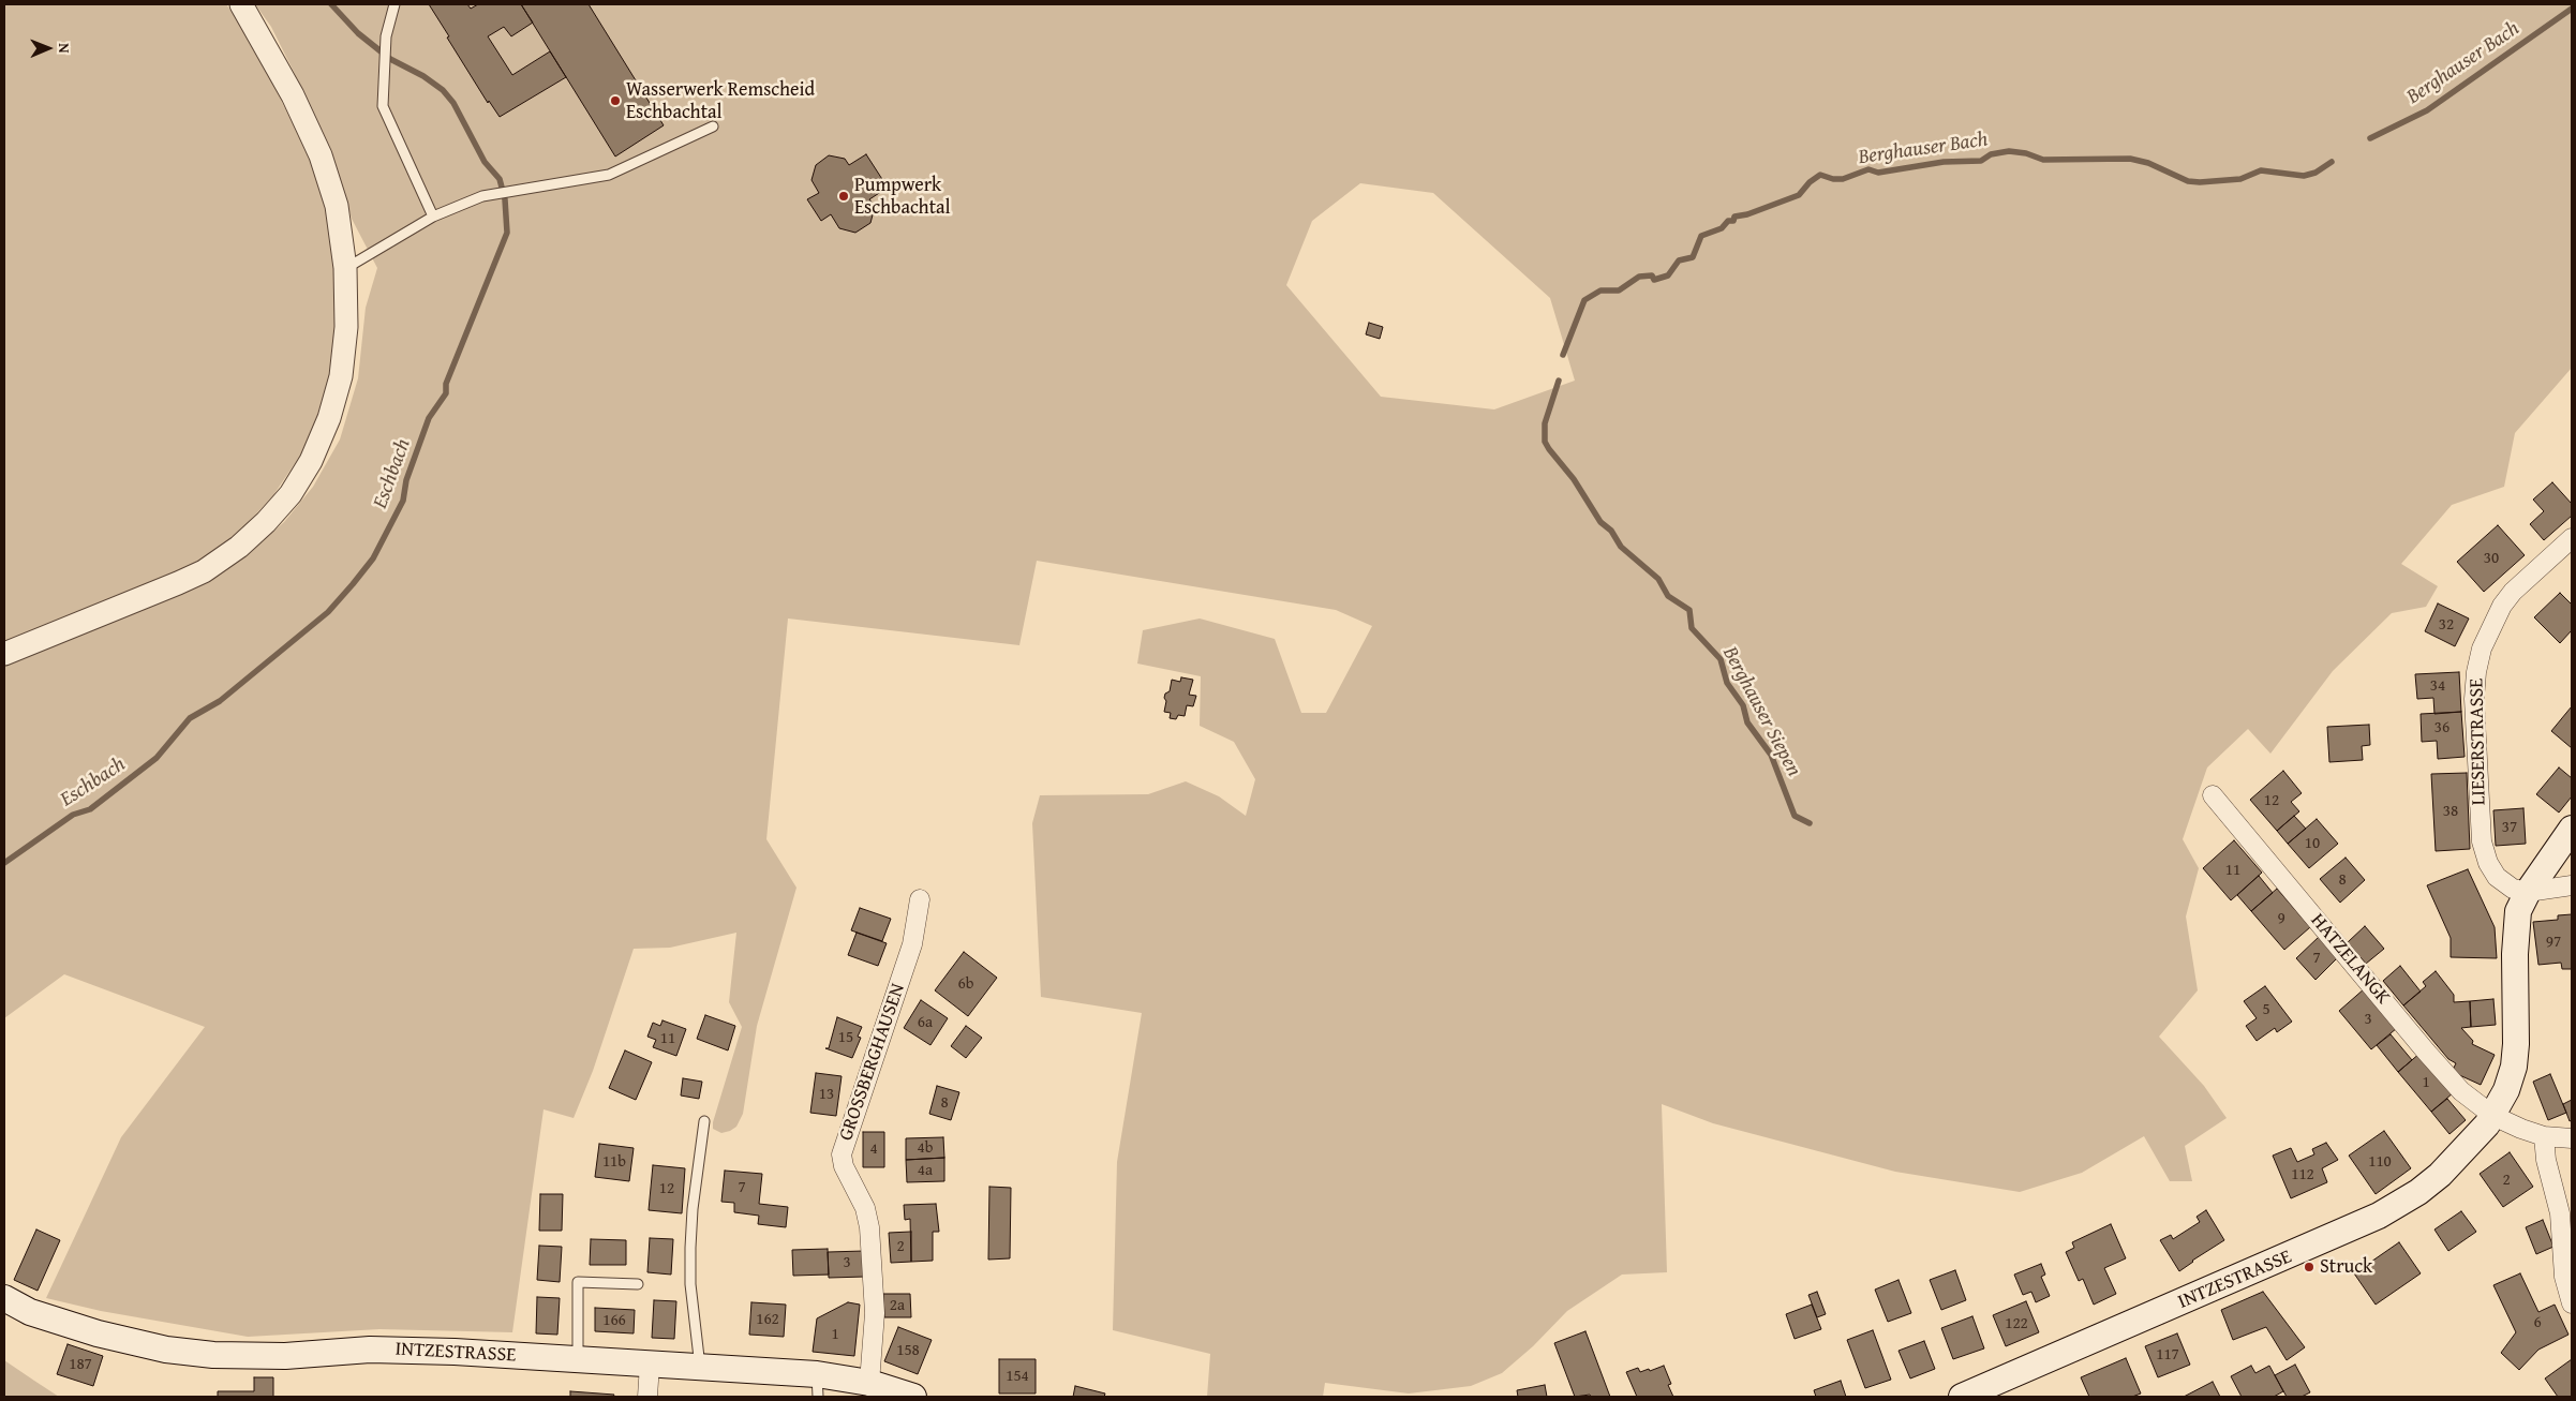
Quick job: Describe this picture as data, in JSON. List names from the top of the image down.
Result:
{
  "streets": {
    "main road": ["INTZESTRASSE"],
    "street": ["LIESERSTRASSE", "HATZELANGK", "GROSSBERGHAUSEN"]
  },
  "crossings": [
    ["LIESERSTRASSE", "INTZESTRASSE"],
    ["HATZELANGK", "INTZESTRASSE"],
    ["GROSSBERGHAUSEN", "INTZESTRASSE"]
  ],
  "water": ["Berghauser Bach", "Eschbach", "Berghauser Siepen"],
  "places": ["Wasserwerk Remscheid Eschbachtal", "Pumpwerk Eschbachtal", "Struck"],
  "house_numbers": [
    "30",
    "32",
    "34",
    "36",
    "12",
    "38",
    "37",
    "10",
    "11",
    "8",
    "9",
    "97",
    "7",
    "6b",
    "5",
    "3",
    "6a",
    "15",
    "11",
    "1",
    "13",
    "8",
    "4b",
    "4",
    "11b",
    "110",
    "4a",
    "112",
    "2",
    "7",
    "12",
    "2",
    "3",
    "2a",
    "162",
    "166",
    "6",
    "122",
    "1",
    "158",
    "117",
    "187",
    "154"
  ],
  "north": "right"
}
